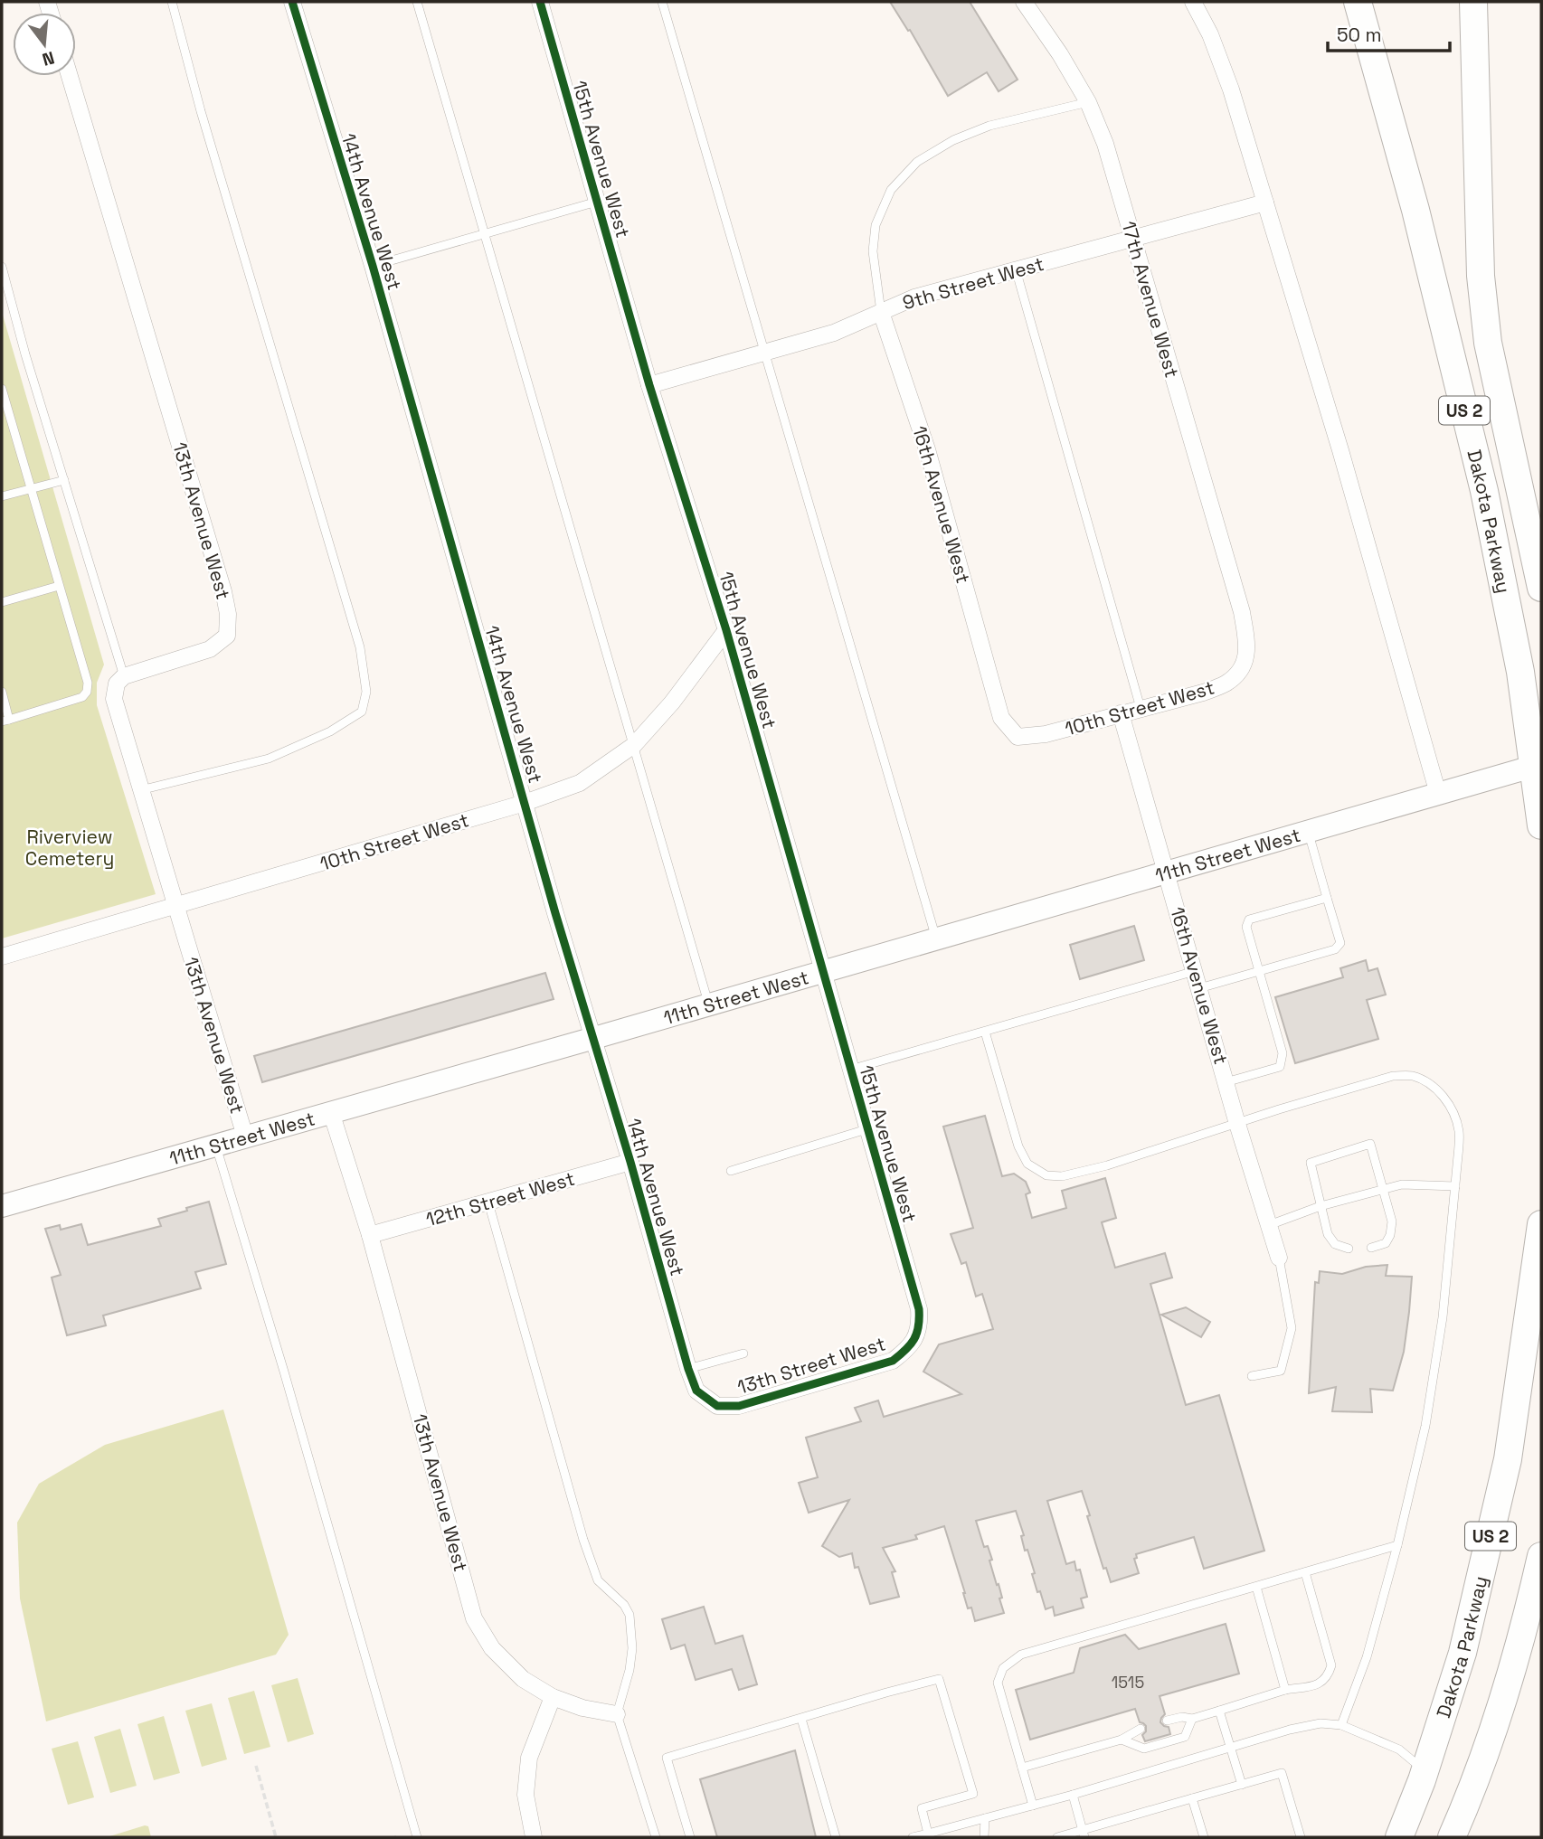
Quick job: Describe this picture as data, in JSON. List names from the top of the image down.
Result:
{
  "streets": {
    "highway": ["US 2", "Dakota Parkway"],
    "main road": ["11th Street West"],
    "street": [
      "15th Avenue West",
      "14th Avenue West",
      "9th Street West",
      "17th Avenue West",
      "16th Avenue West",
      "13th Avenue West",
      "10th Street West",
      "12th Street West",
      "13th Street West"
    ]
  },
  "crossings": [
    ["15th Avenue West", "9th Street West"],
    ["15th Avenue West", "10th Street West"],
    ["15th Avenue West", "11th Street West"],
    ["15th Avenue West", "13th Street West"],
    ["14th Avenue West", "10th Street West"],
    ["14th Avenue West", "11th Street West"],
    ["14th Avenue West", "12th Street West"],
    ["14th Avenue West", "13th Street West"],
    ["9th Street West", "17th Avenue West"],
    ["9th Street West", "16th Avenue West"],
    ["17th Avenue West", "10th Street West"],
    ["16th Avenue West", "10th Street West"],
    ["16th Avenue West", "11th Street West"],
    ["13th Avenue West", "10th Street West"],
    ["13th Avenue West", "11th Street West"],
    ["13th Avenue West", "12th Street West"],
    ["Dakota Parkway", "11th Street West"]
  ],
  "parks": ["Riverview Cemetery"],
  "house_numbers": ["1515"],
  "scale_bar": "50 m",
  "north": "bottom"
}
